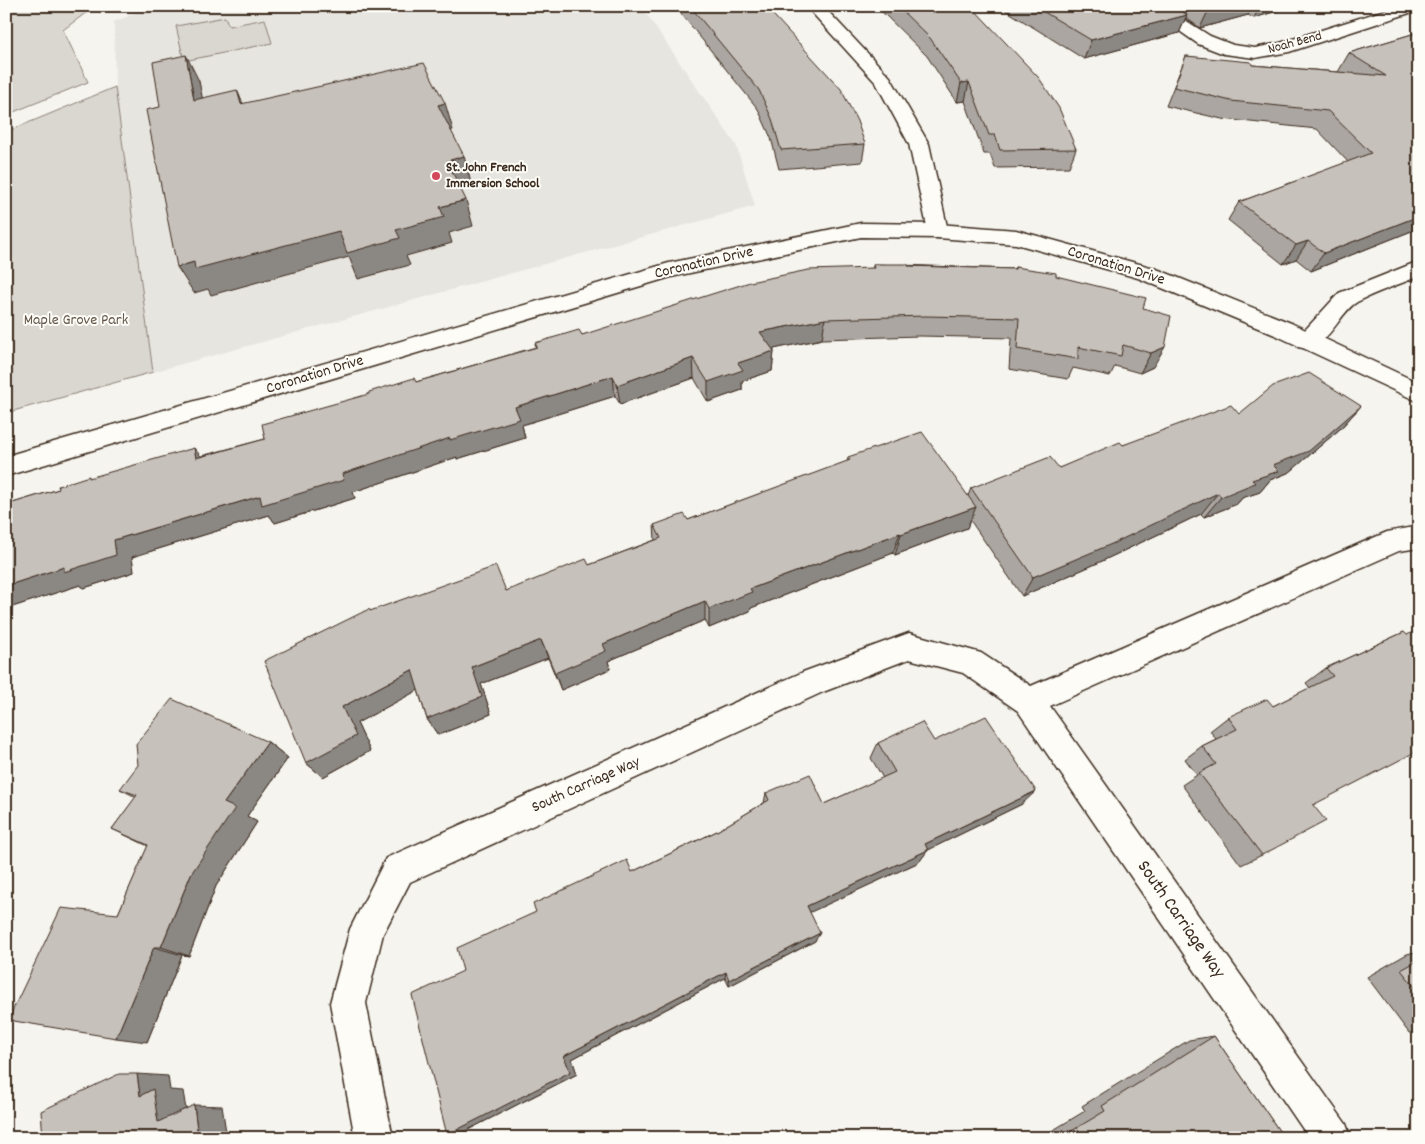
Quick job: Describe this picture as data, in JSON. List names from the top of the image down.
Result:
{
  "streets": {
    "street": ["Noah Bend", "Coronation Drive", "South Carriage Way"]
  },
  "parks": ["Maple Grove Park"],
  "places": ["St. John French Immersion School"]
}
